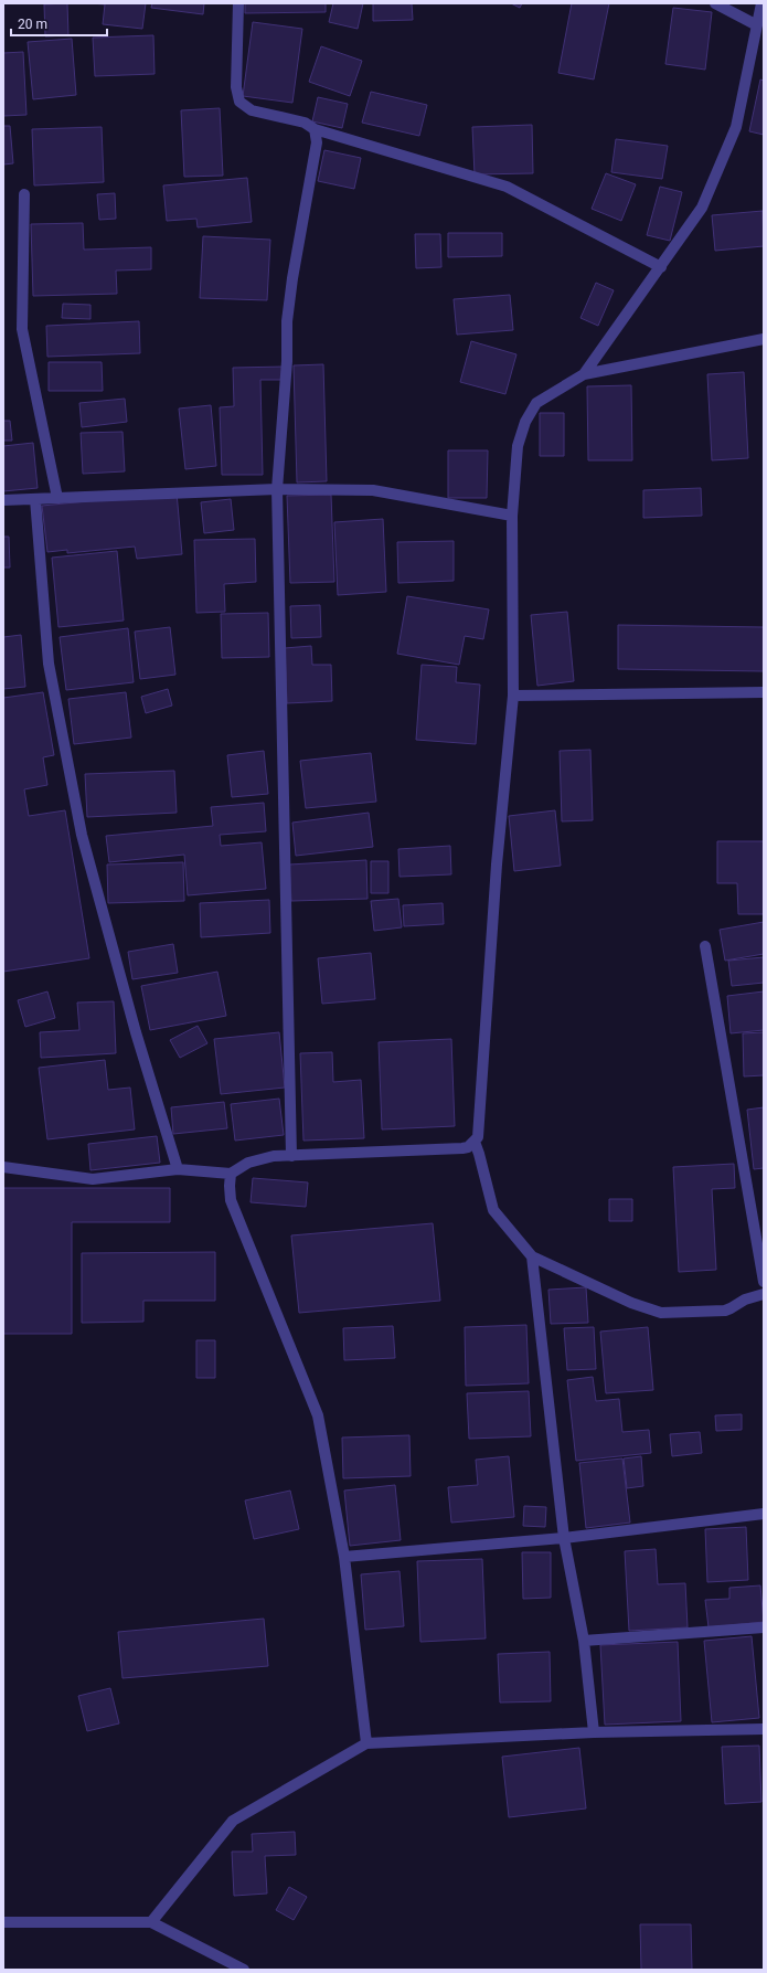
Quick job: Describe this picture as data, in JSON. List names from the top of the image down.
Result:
{
  "scale_bar": "20 m"
}
